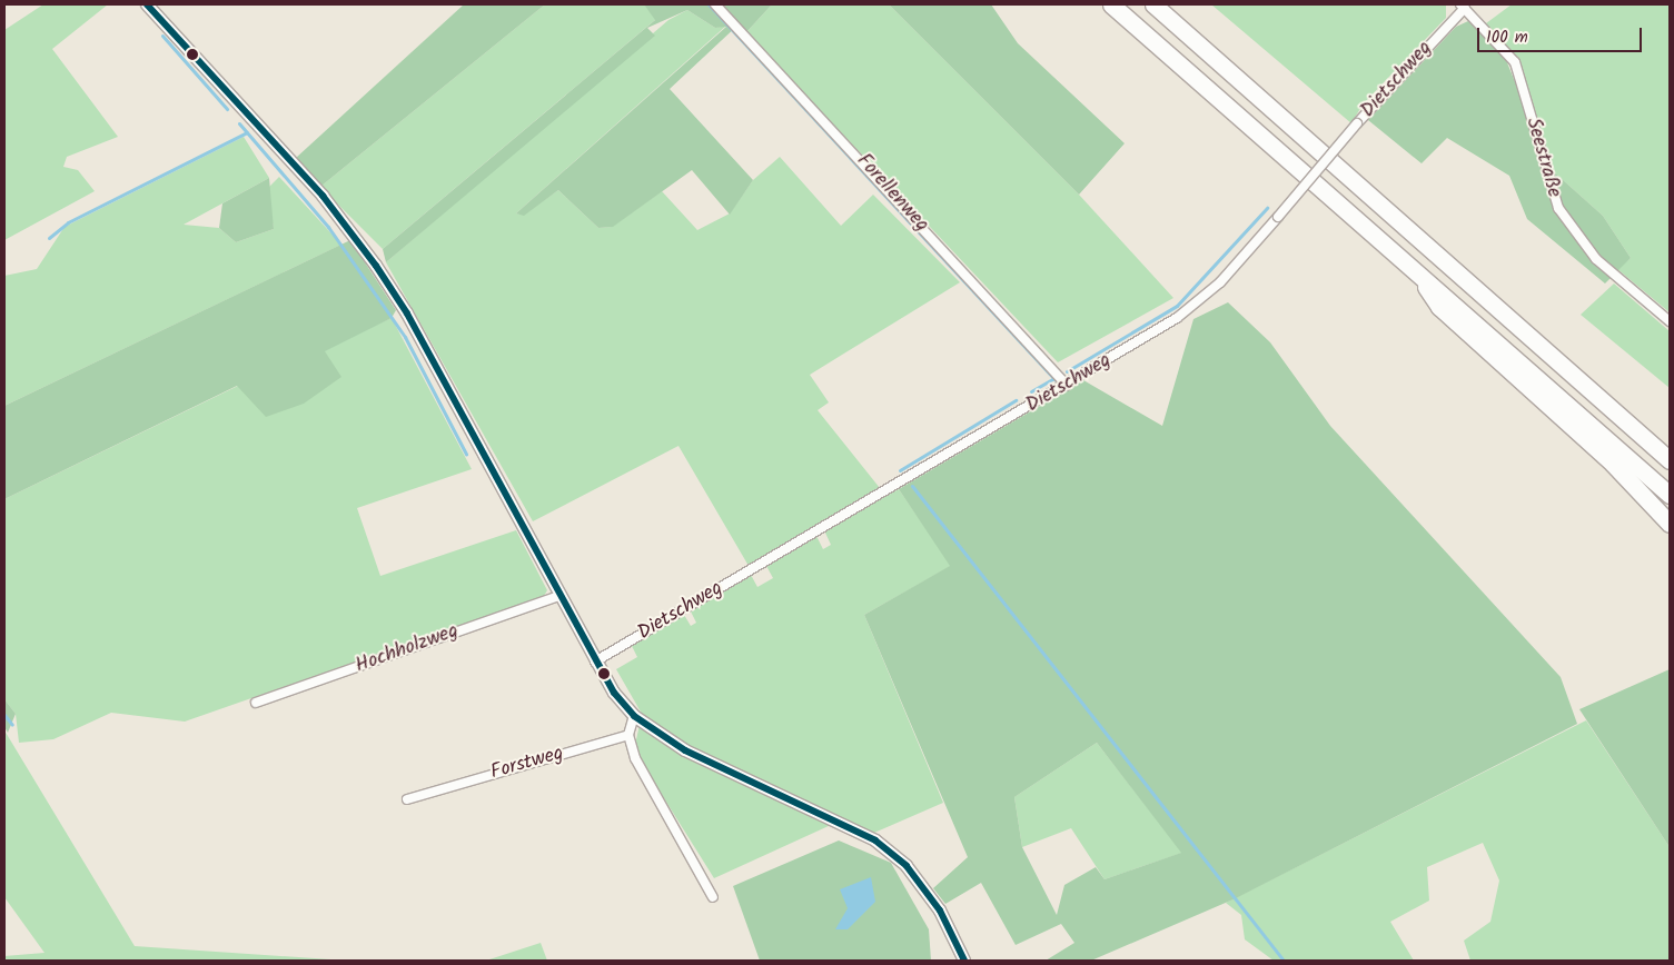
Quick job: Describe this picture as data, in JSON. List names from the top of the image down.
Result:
{
  "streets": {
    "street": [
      "Dietschweg",
      "Seestraße",
      "Forellenweg",
      "Hochholzweg",
      "Forstweg"
    ]
  },
  "crossings": [
    ["Dietschweg", "Seestraße"],
    ["Dietschweg", "Forellenweg"]
  ],
  "scale_bar": "100 m"
}
